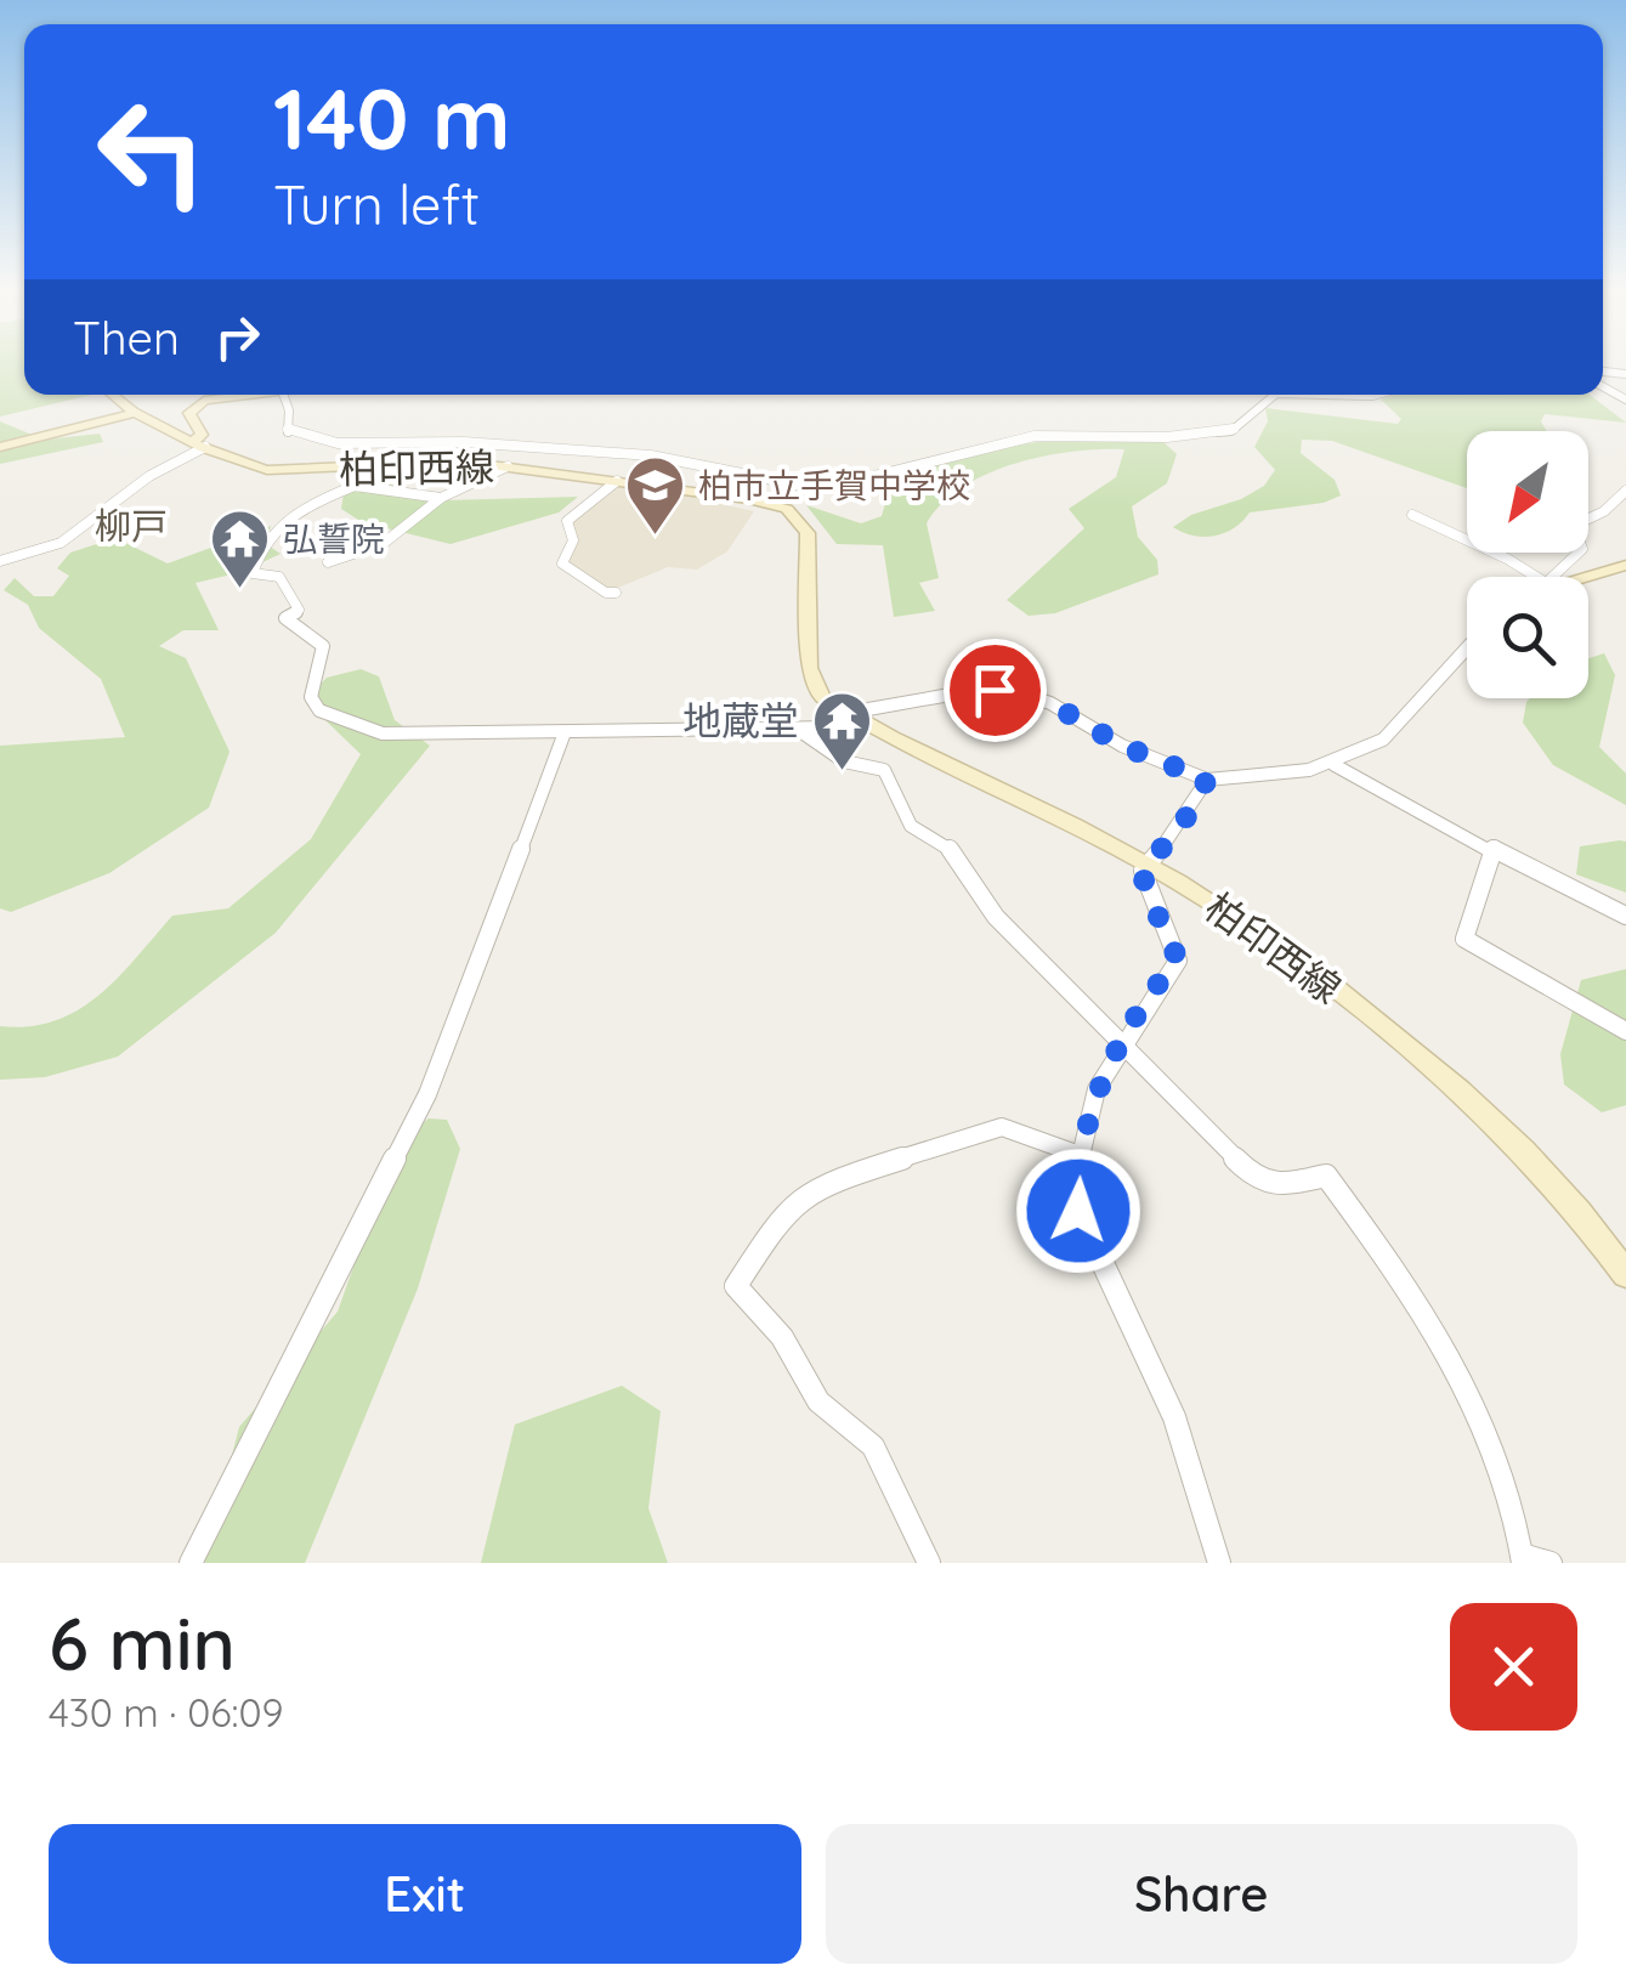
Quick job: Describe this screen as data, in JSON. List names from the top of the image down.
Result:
{
  "streets": {
    "main road": ["柏印西線"]
  },
  "districts": ["柳戸"],
  "places": {
    "school or university": ["柏市立手賀中学校"],
    "temple": ["弘誓院", "地蔵堂"]
  },
  "north": "bottom left",
  "page": {
    "turn": ["140 m", "Turn left"],
    "then": "Then",
    "heading": ["6 min", "430 m · 06:09"],
    "buttons": ["Exit", "Share"]
  }
}
